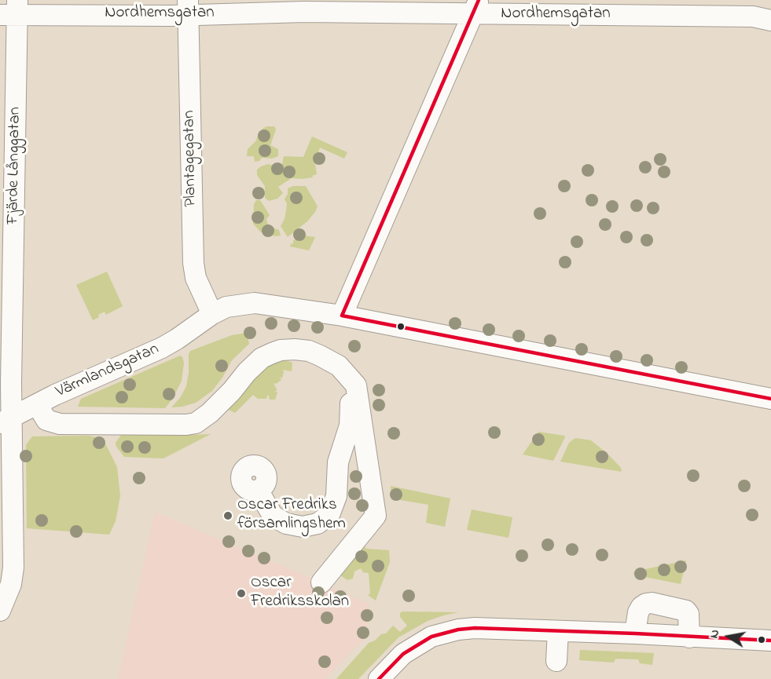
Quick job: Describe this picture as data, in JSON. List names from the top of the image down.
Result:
{
  "streets": {
    "street": [
      "Nordhemsgatan",
      "Plantagegatan",
      "Fjärde Långgatan",
      "Värmlandsgatan"
    ]
  },
  "crossings": [
    ["Nordhemsgatan", "Plantagegatan"],
    ["Nordhemsgatan", "Fjärde Långgatan"],
    ["Plantagegatan", "Värmlandsgatan"],
    ["Fjärde Långgatan", "Värmlandsgatan"]
  ],
  "places": ["Oscar Fredriks församlingshem", "Oscar Fredriksskolan"],
  "north": "left"
}
